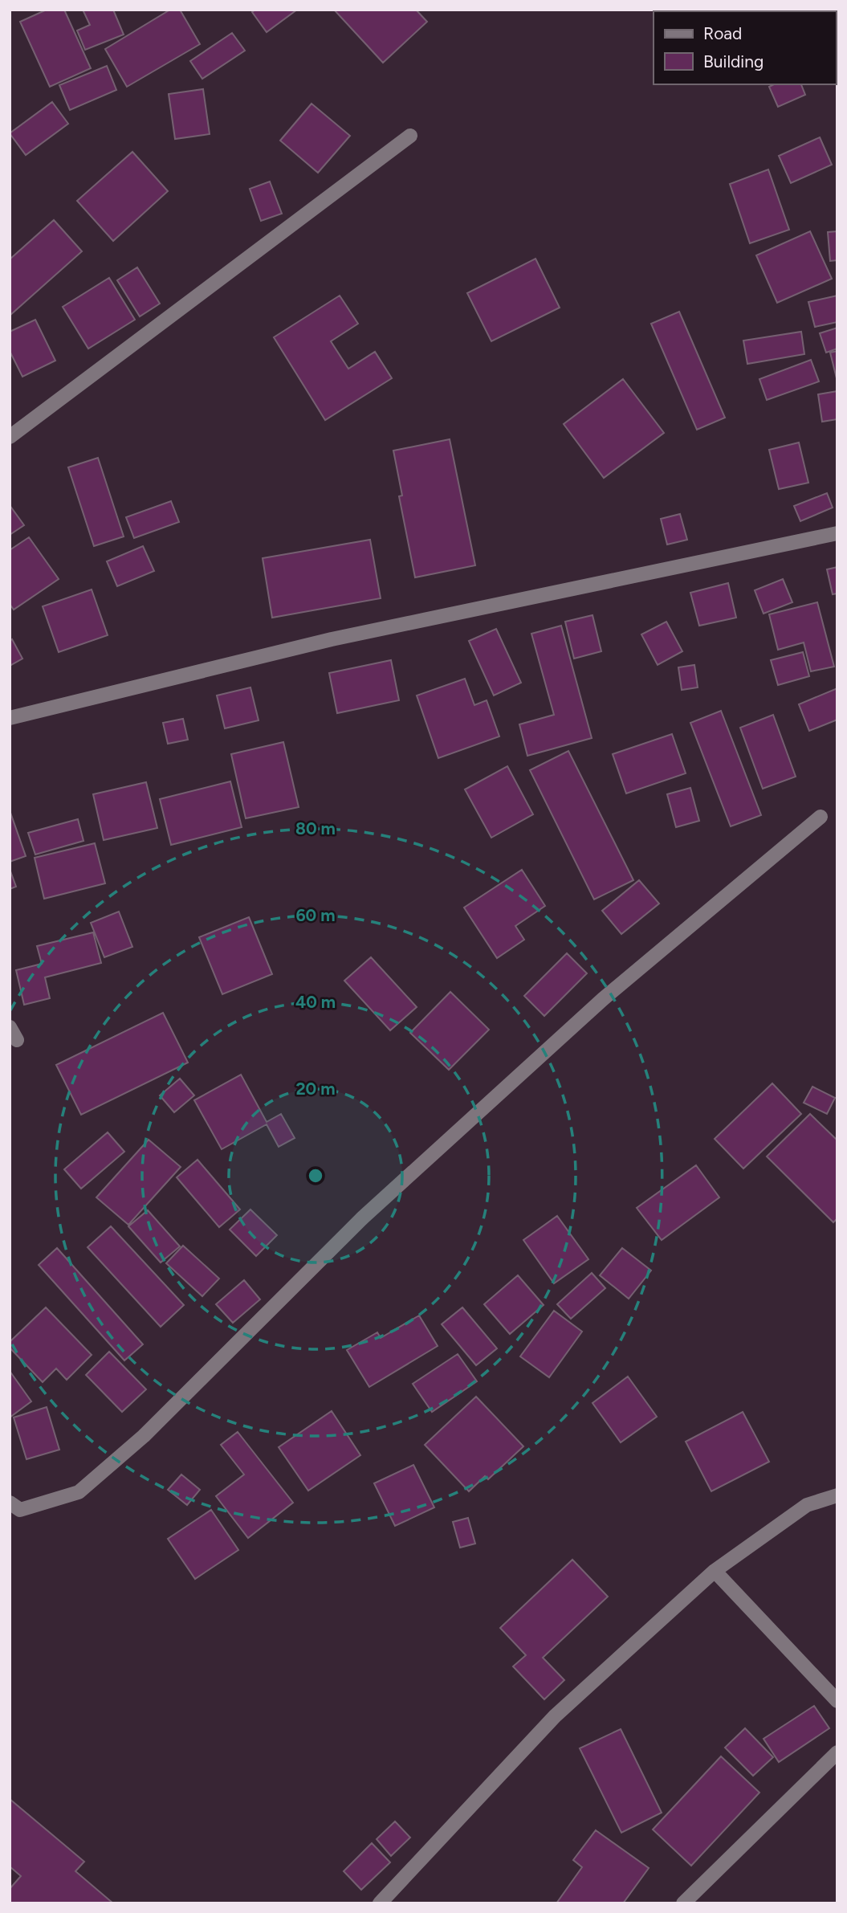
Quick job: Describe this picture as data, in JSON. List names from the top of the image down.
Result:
{
  "legend": ["Road", "Building"],
  "rings": [
    "80 m",
    "60 m",
    "40 m",
    "20 m"
  ]
}
